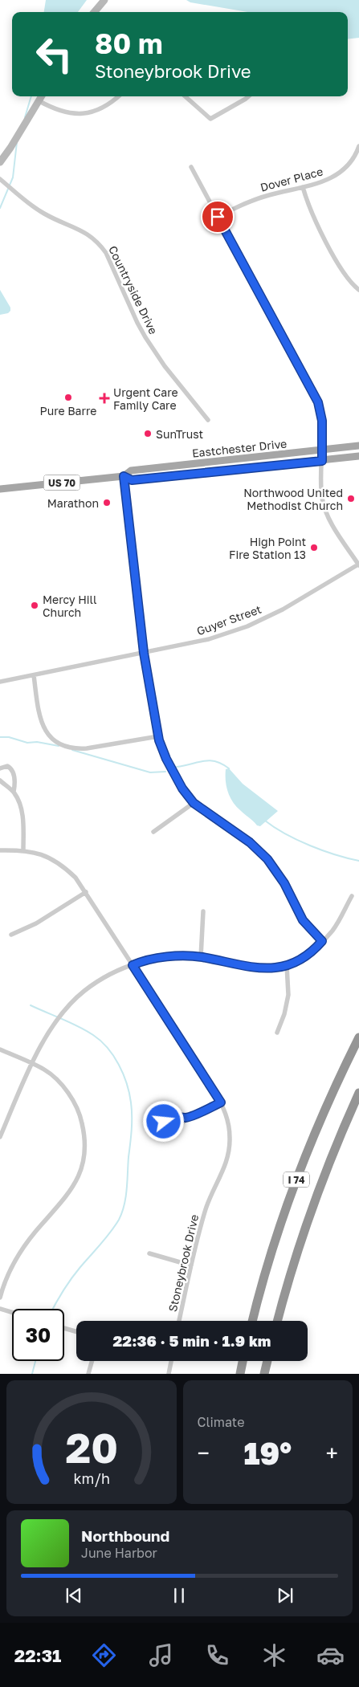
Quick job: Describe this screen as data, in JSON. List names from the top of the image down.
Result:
{
  "streets": {
    "highway": ["I 74"],
    "main road": ["Eastchester Drive", "US 70"],
    "street": [
      "Dover Place",
      "Countryside Drive",
      "Guyer Street",
      "Stoneybrook Drive"
    ]
  },
  "places": {
    "other": [
      "Pure Barre",
      "SunTrust",
      "Northwood United Methodist Church",
      "Marathon",
      "High Point Fire Station 13",
      "Mercy Hill Church"
    ],
    "health": ["Urgent Care Family Care"]
  },
  "page": {
    "turn": ["80 m", "Stoneybrook Drive"],
    "limit": "30",
    "trip": "22:36 · 5 min · 1.9 km",
    "tile": "Climate",
    "heat": ["−", "19°", "+"],
    "song": ["Northbound", "June Harbor"],
    "tabs": "22:31",
    "gauge": ["20", "km/h"]
  }
}
